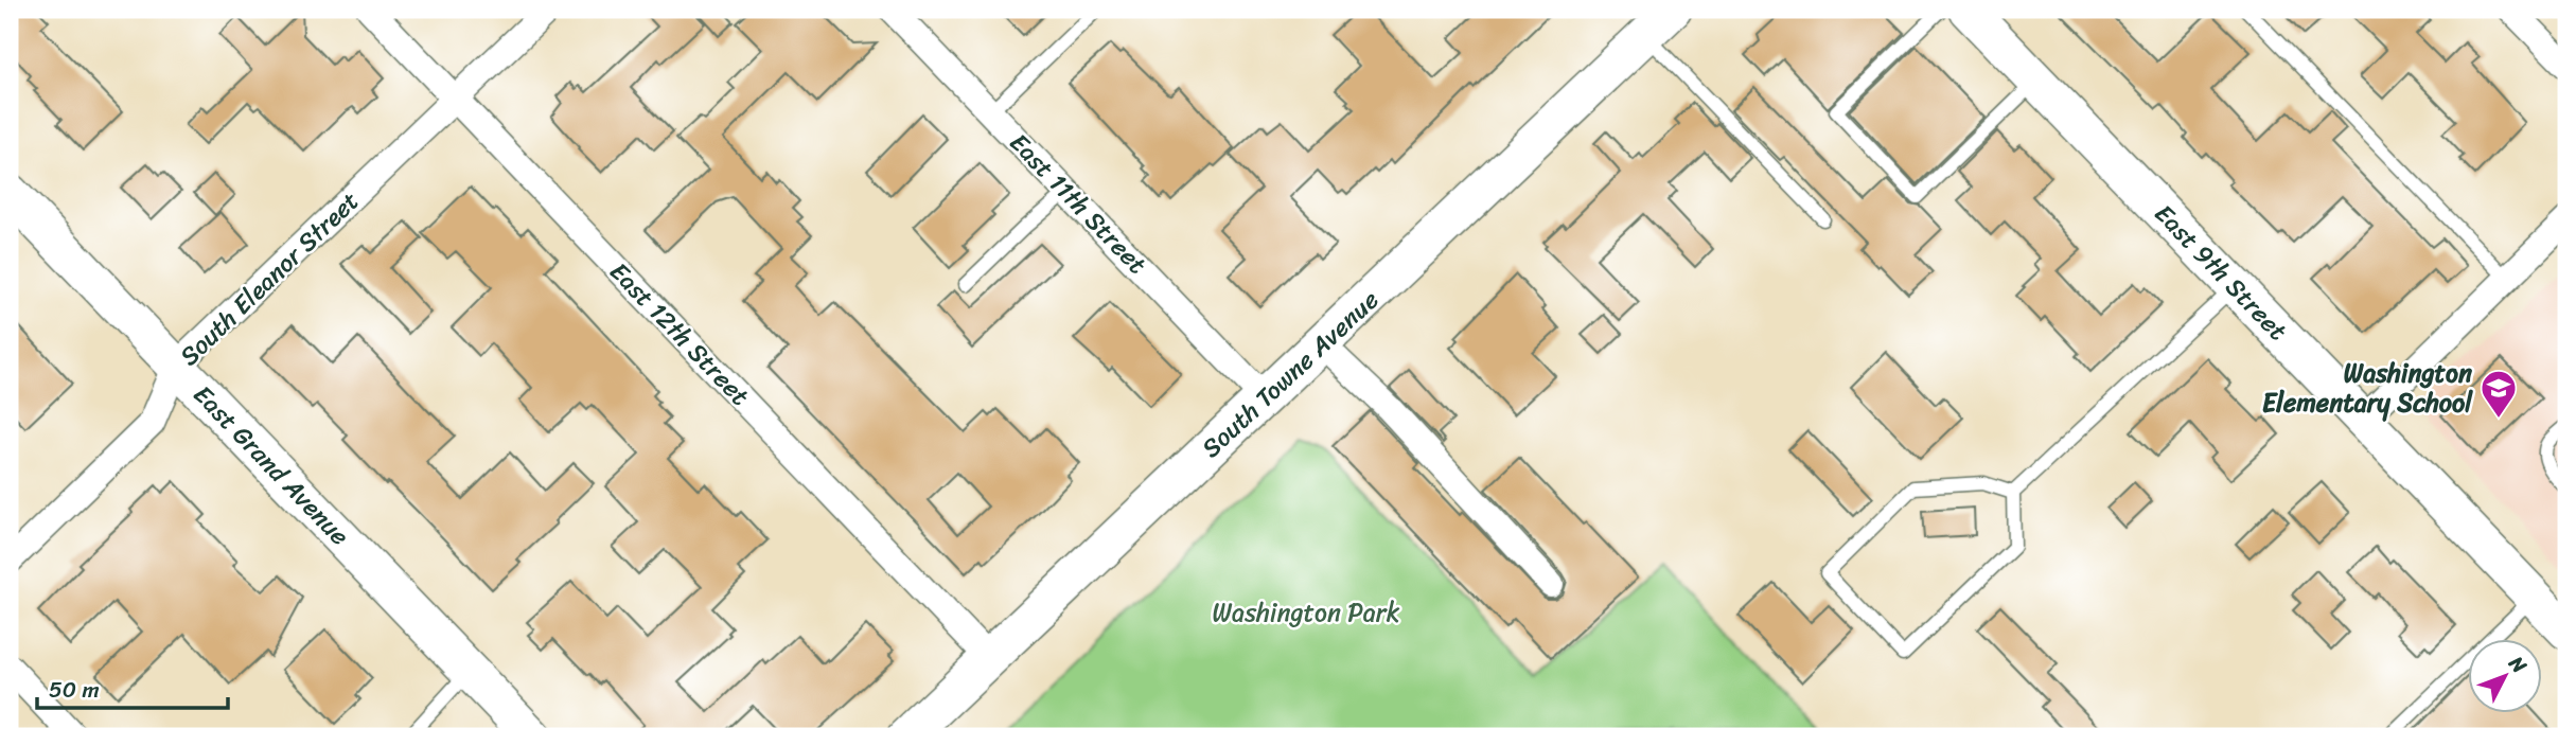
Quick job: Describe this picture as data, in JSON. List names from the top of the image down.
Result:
{
  "streets": {
    "street": [
      "East 11th Street",
      "East 9th Street",
      "South Eleanor Street",
      "East 12th Street",
      "South Towne Avenue",
      "East Grand Avenue"
    ]
  },
  "crossings": [
    ["East 11th Street", "South Towne Avenue"],
    ["South Eleanor Street", "East 12th Street"],
    ["South Eleanor Street", "East Grand Avenue"],
    ["East 12th Street", "South Towne Avenue"]
  ],
  "parks": ["Washington Park"],
  "places": {
    "school or university": ["Washington Elementary School"]
  },
  "scale_bar": "50 m",
  "north": "top right"
}
